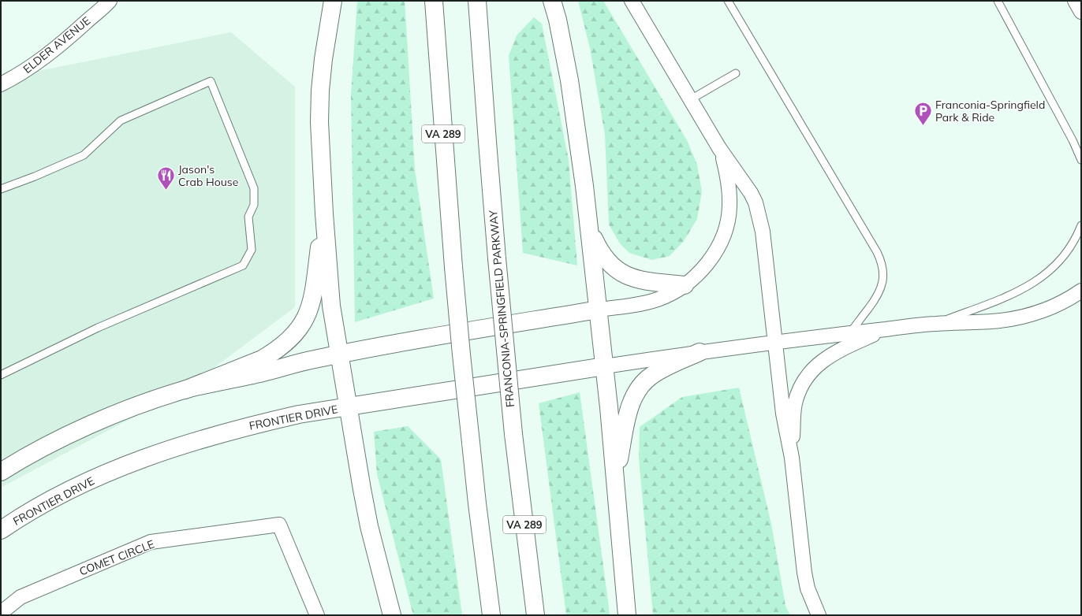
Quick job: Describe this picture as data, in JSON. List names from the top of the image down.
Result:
{
  "streets": {
    "main road": ["VA 289", "FRANCONIA-SPRINGFIELD PARKWAY", "FRONTIER DRIVE"],
    "street": ["ELDER AVENUE", "COMET CIRCLE"]
  },
  "places": {
    "parking": ["Franconia-Springfield Park & Ride"],
    "restaurant": ["Jason's Crab House"]
  }
}
